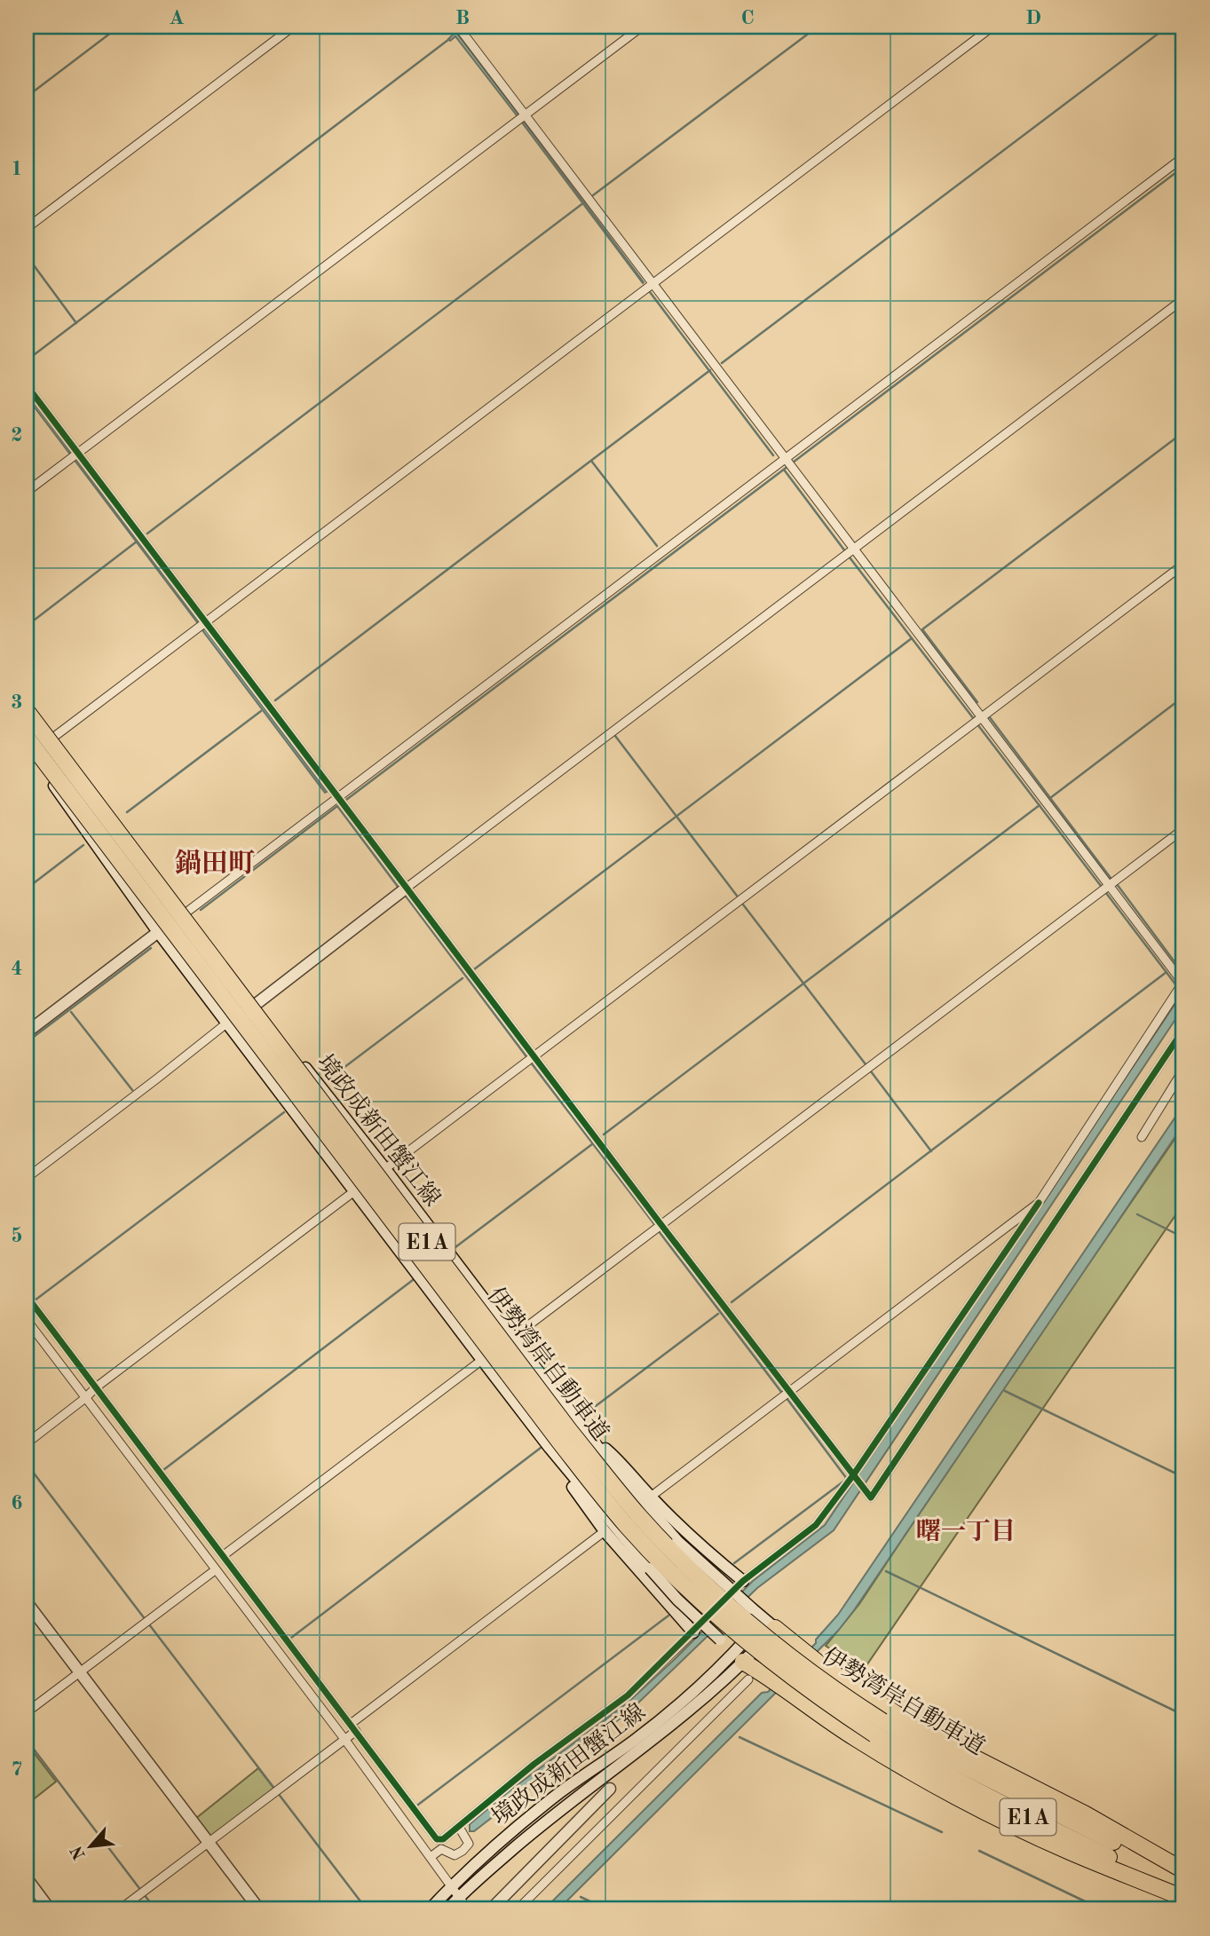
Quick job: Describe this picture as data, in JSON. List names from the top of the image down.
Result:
{
  "streets": {
    "highway": ["E1A", "伊勢湾岸自動車道"],
    "main road": ["境政成新田蟹江線"]
  },
  "districts": ["鍋田町", "曙一丁目"],
  "north": "bottom left",
  "grid": {
    "columns": [
      "A",
      "B",
      "C",
      "D"
    ],
    "rows": [
      "1",
      "2",
      "3",
      "4",
      "5",
      "6",
      "7"
    ]
  }
}
